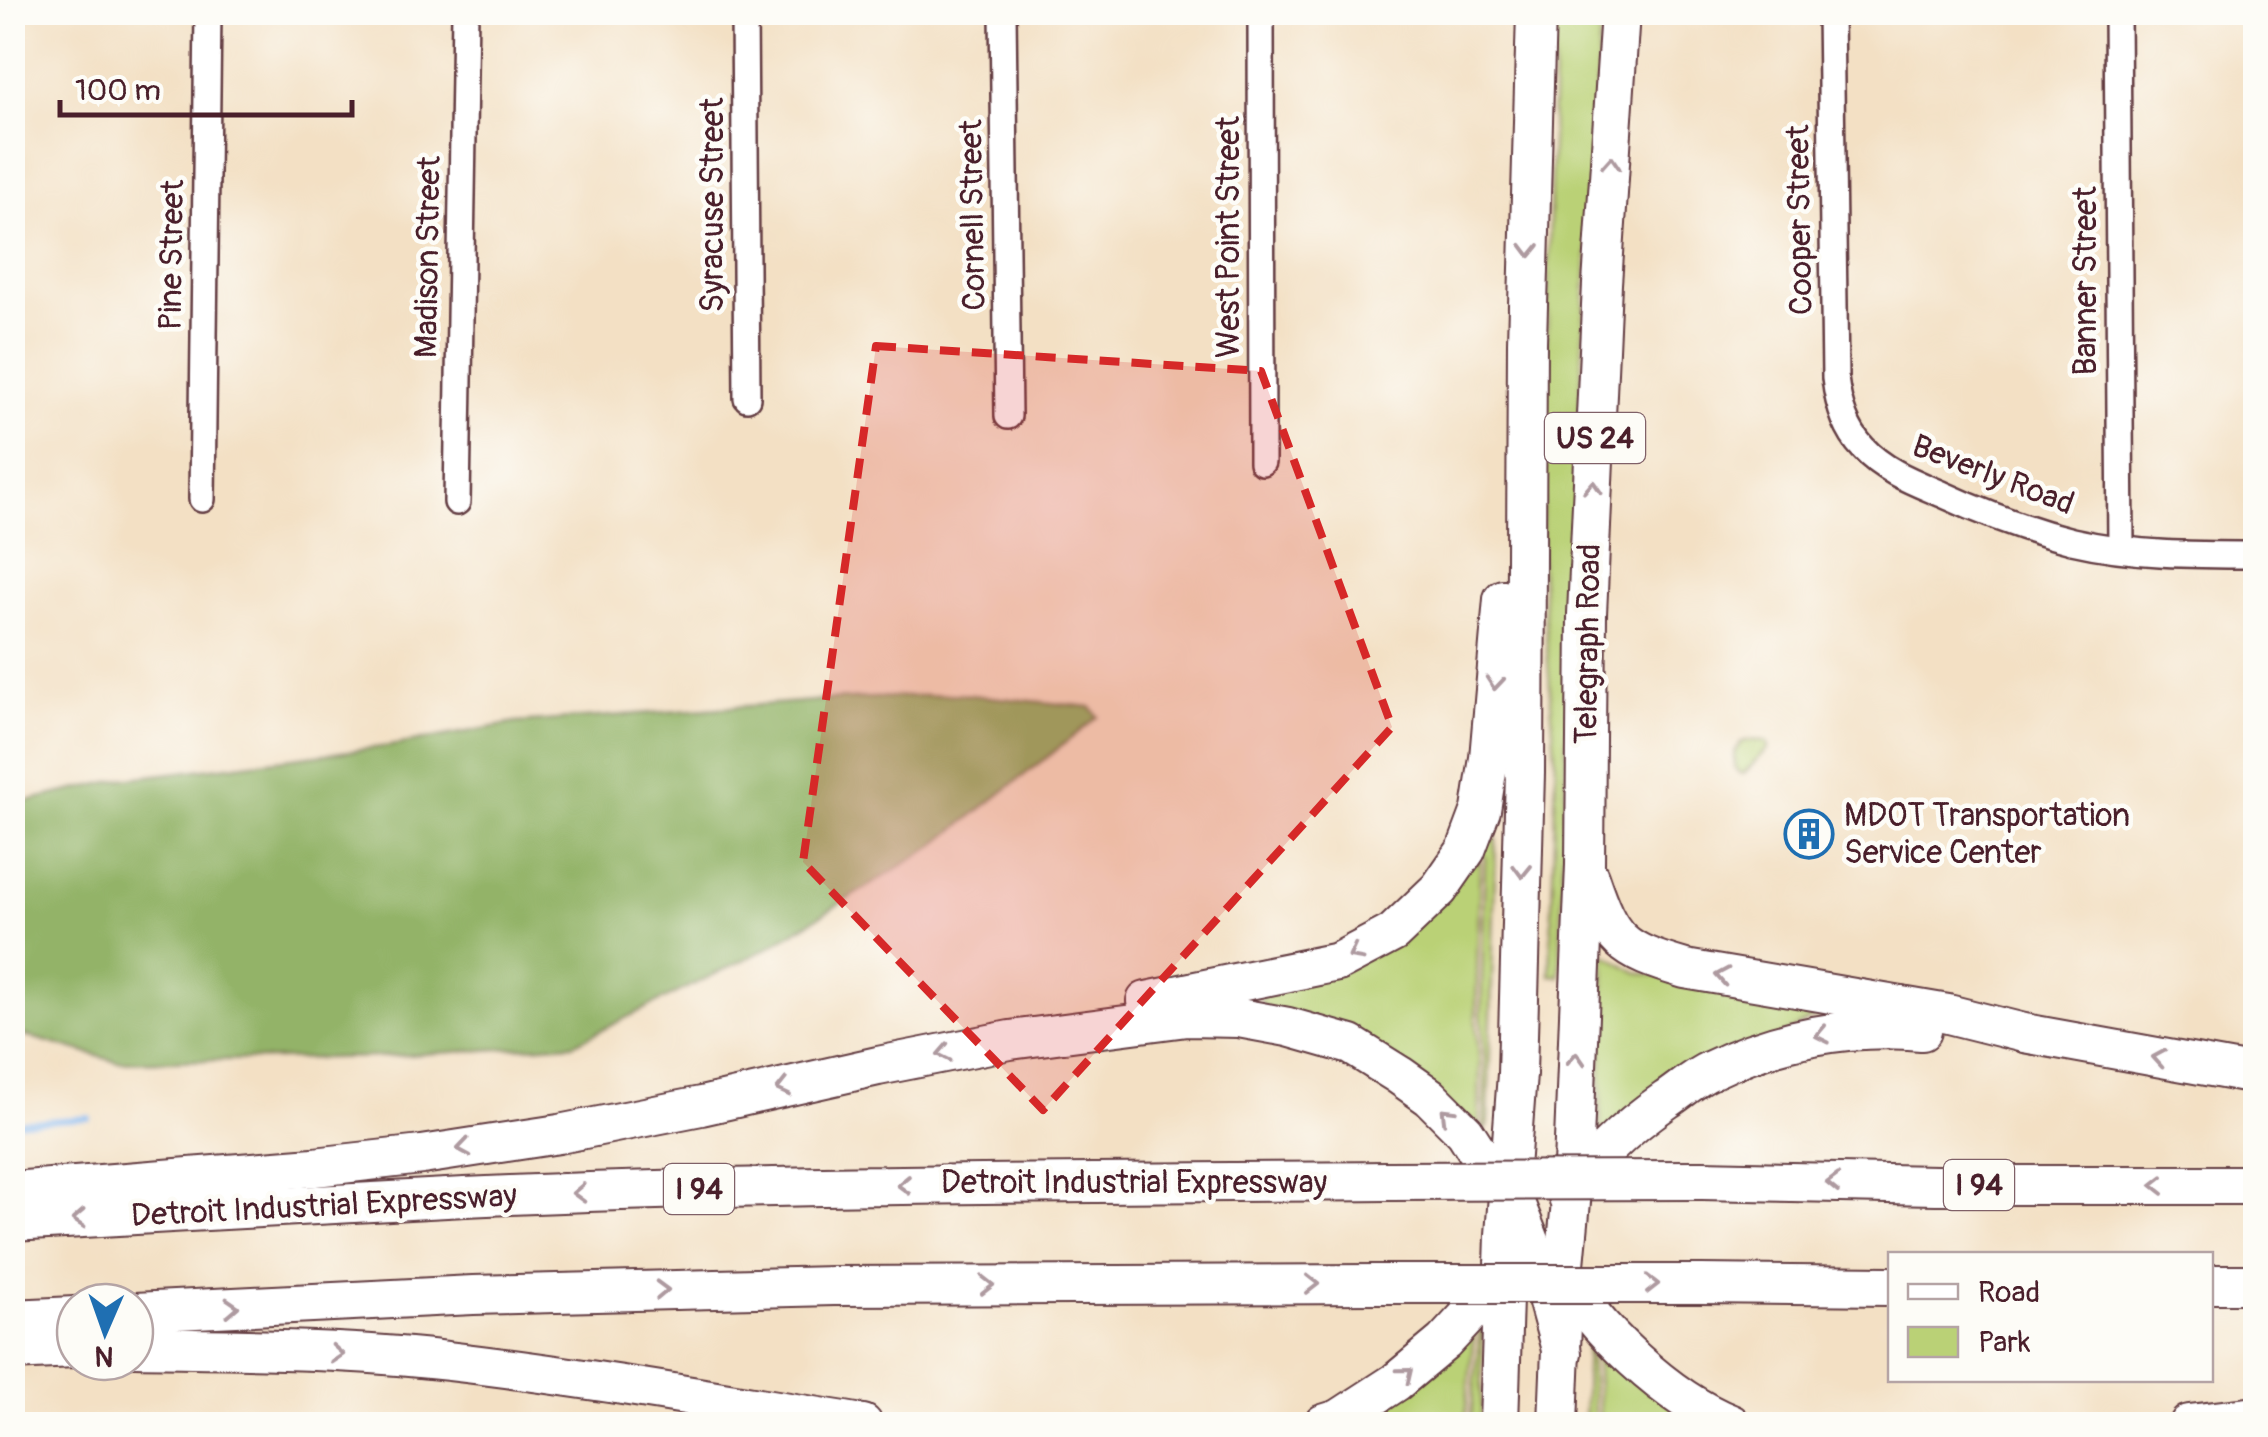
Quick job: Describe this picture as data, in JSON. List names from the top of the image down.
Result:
{
  "streets": {
    "highway": [
      "US 24",
      "Telegraph Road",
      "Detroit Industrial Expressway",
      "I 94"
    ],
    "street": [
      "Syracuse Street",
      "Cornell Street",
      "Cooper Street",
      "West Point Street",
      "Pine Street",
      "Madison Street",
      "Banner Street",
      "Beverly Road"
    ]
  },
  "crossings": [
    ["Cooper Street", "Beverly Road"],
    ["Banner Street", "Beverly Road"],
    ["US 24", "Telegraph Road"]
  ],
  "places": {
    "building": ["MDOT Transportation Service Center"]
  },
  "legend": ["Road", "Park"],
  "scale_bar": "100 m",
  "north": "bottom"
}
